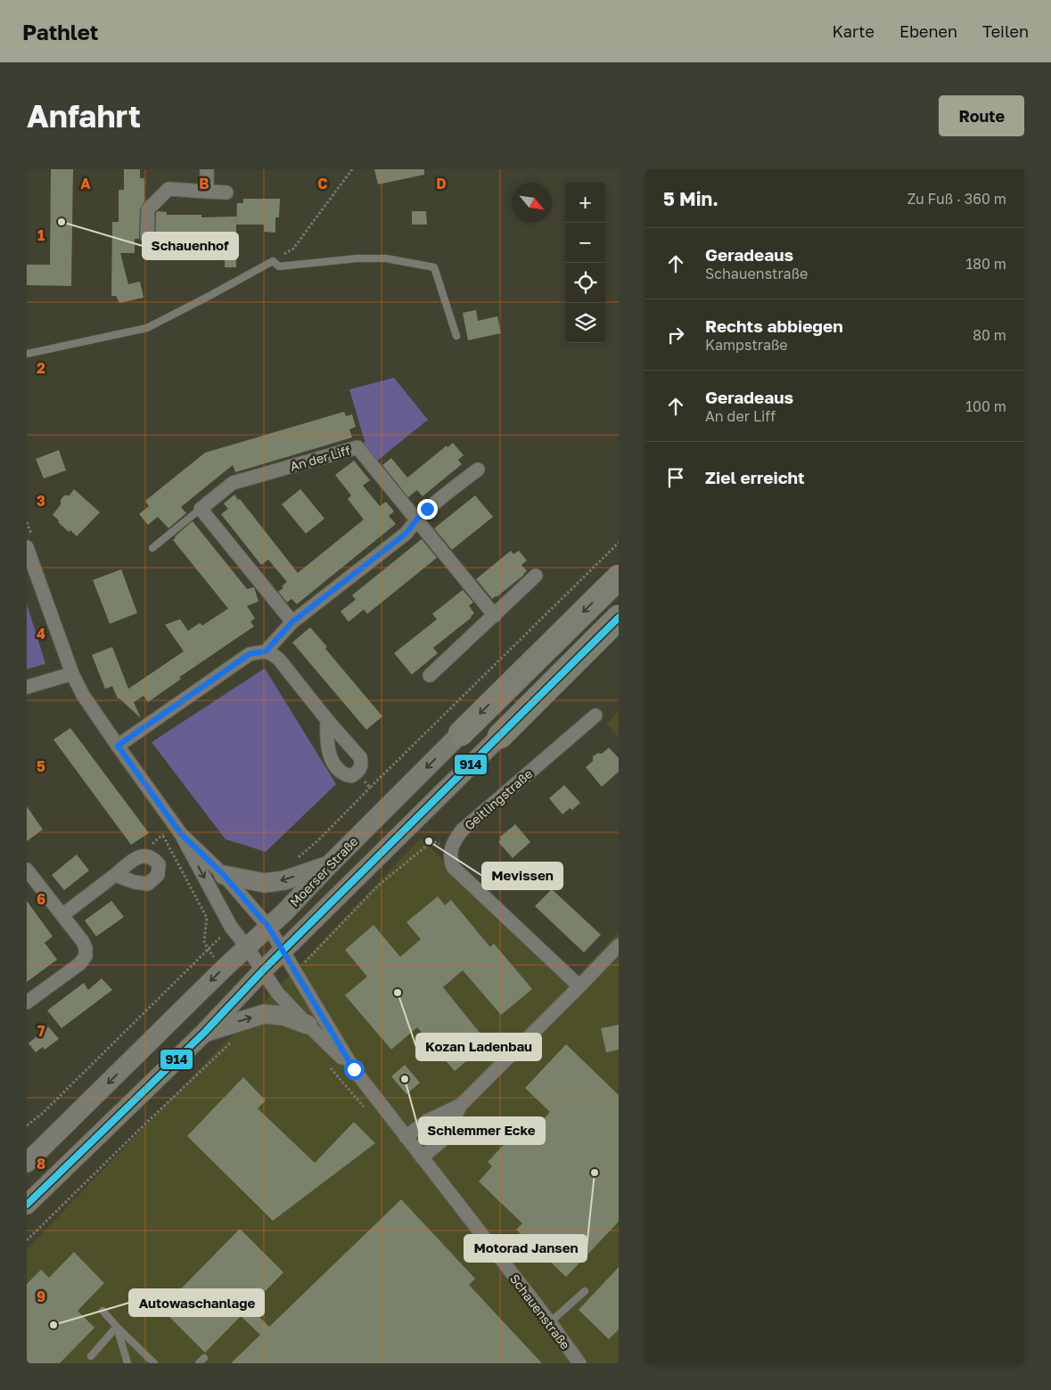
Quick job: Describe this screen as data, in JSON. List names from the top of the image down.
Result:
{
  "streets": {
    "highway": ["Moerser Straße"],
    "street": ["An der Liff", "Geitlingstraße", "Schauenstraße"]
  },
  "crossings": [
    ["Moerser Straße", "Schauenstraße"]
  ],
  "one_way": ["Moerser Straße"],
  "places": [
    "Schauenhof",
    "Mevissen",
    "Kozan Ladenbau",
    "Schlemmer Ecke",
    "Motorad Jansen",
    "Autowaschanlage"
  ],
  "lines": ["transit line 914"],
  "north": "bottom right",
  "page": {
    "header": "Pathlet",
    "nav": ["Karte", "Ebenen", "Teilen"],
    "buttons": "Route",
    "title": "Anfahrt",
    "heading": ["5 Min.", "Zu Fuß · 360 m"],
    "map_buttons": ["+", "−"],
    "list": [
      ["Geradeaus", "Schauenstraße", "180 m"],
      ["Rechts abbiegen", "Kampstraße", "80 m"],
      ["Geradeaus", "An der Liff", "100 m"],
      "Ziel erreicht"
    ]
  },
  "grid": {
    "columns": [
      "A",
      "B",
      "C",
      "D"
    ],
    "rows": [
      "1",
      "2",
      "3",
      "4",
      "5",
      "6",
      "7",
      "8",
      "9"
    ]
  }
}
